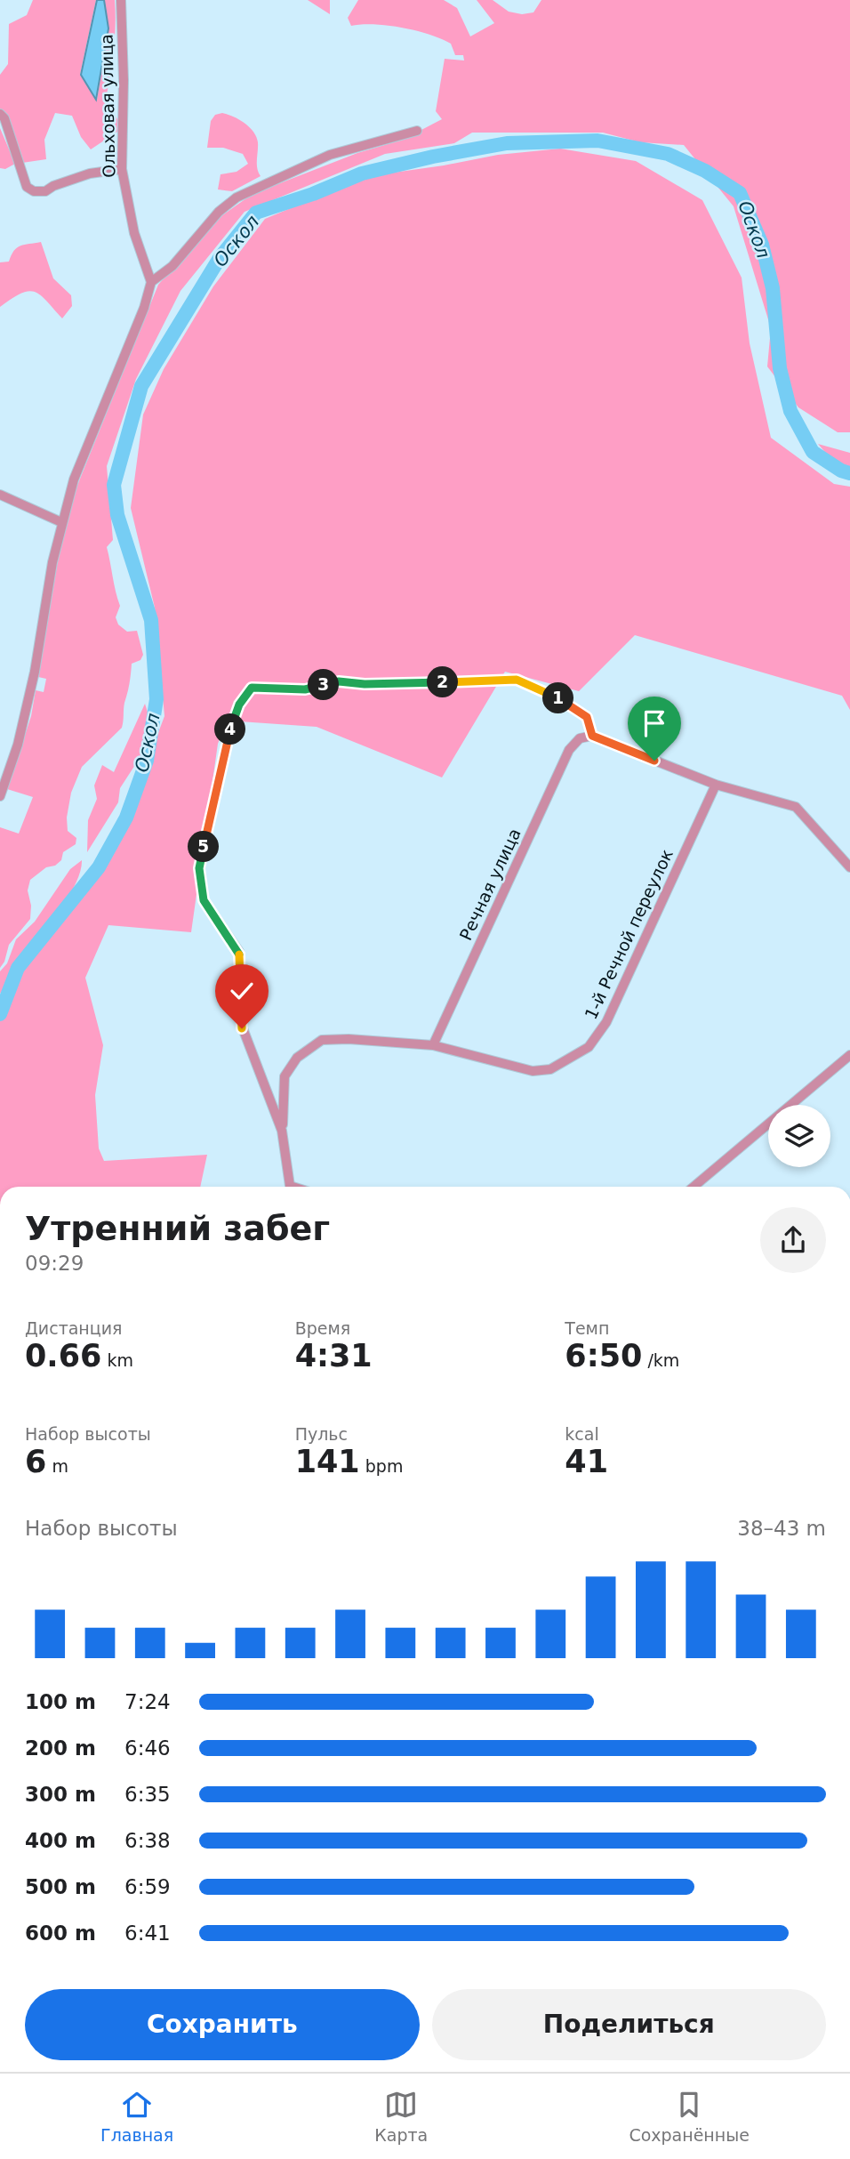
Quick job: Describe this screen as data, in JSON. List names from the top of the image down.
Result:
{
  "streets": {
    "street": ["Ольховая улица", "Речная улица", "1-й Речной переулок"]
  },
  "crossings": [
    ["Речная улица", "1-й Речной переулок"]
  ],
  "water": ["Оскол"],
  "page": {
    "pins": [
      "2",
      "3",
      "1",
      "4",
      "5"
    ],
    "heading": ["Утренний забег", "09:29"],
    "stats": [
      ["Дистанция", "0.66 km"],
      ["Время", "4:31"],
      ["Темп", "6:50 /km"],
      ["Набор высоты", "6 m"],
      ["Пульс", "141 bpm"],
      ["kcal", "41"]
    ],
    "chart": ["Набор высоты", "38–43 m"],
    "list": [
      {
        "name": "100 m",
        "note": "7:24"
      },
      {
        "name": "200 m",
        "note": "6:46"
      },
      {
        "name": "300 m",
        "note": "6:35"
      },
      {
        "name": "400 m",
        "note": "6:38"
      },
      {
        "name": "500 m",
        "note": "6:59"
      },
      {
        "name": "600 m",
        "note": "6:41"
      }
    ],
    "buttons": ["Сохранить", "Поделиться"],
    "tabs": ["Главная", "Карта", "Сохранённые"]
  }
}
